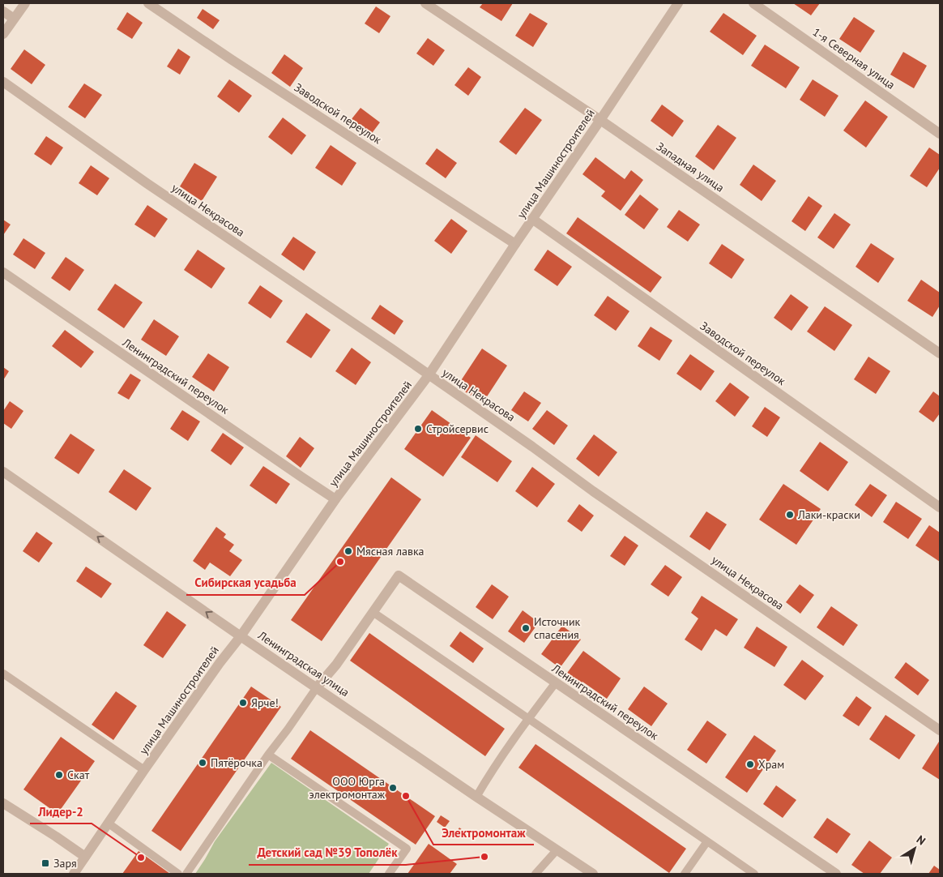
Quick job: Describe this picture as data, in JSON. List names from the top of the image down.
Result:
{
  "streets": {
    "street": [
      "1-я Северная улица",
      "Заводской переулок",
      "улица Машиностроителей",
      "Западная улица",
      "улица Некрасова",
      "Ленинградский переулок",
      "Ленинградская улица"
    ]
  },
  "crossings": [
    ["Заводской переулок", "улица Машиностроителей"],
    ["улица Машиностроителей", "Западная улица"],
    ["улица Машиностроителей", "улица Некрасова"],
    ["улица Машиностроителей", "Ленинградский переулок"],
    ["улица Машиностроителей", "Ленинградская улица"]
  ],
  "one_way": ["Ленинградская улица"],
  "places": {
    "other": [
      "Стройсервис",
      "Лаки-краски",
      "Мясная лавка",
      "Сибирская усадьба",
      "Источник спасения",
      "Ярче!",
      "Пятёрочка",
      "Храм",
      "Скат",
      "ООО Юрга электромонтаж",
      "Электромонтаж",
      "Детский сад №39 Тополёк",
      "Лидер-2"
    ],
    "transit": ["Заря"]
  },
  "north": "top right"
}
